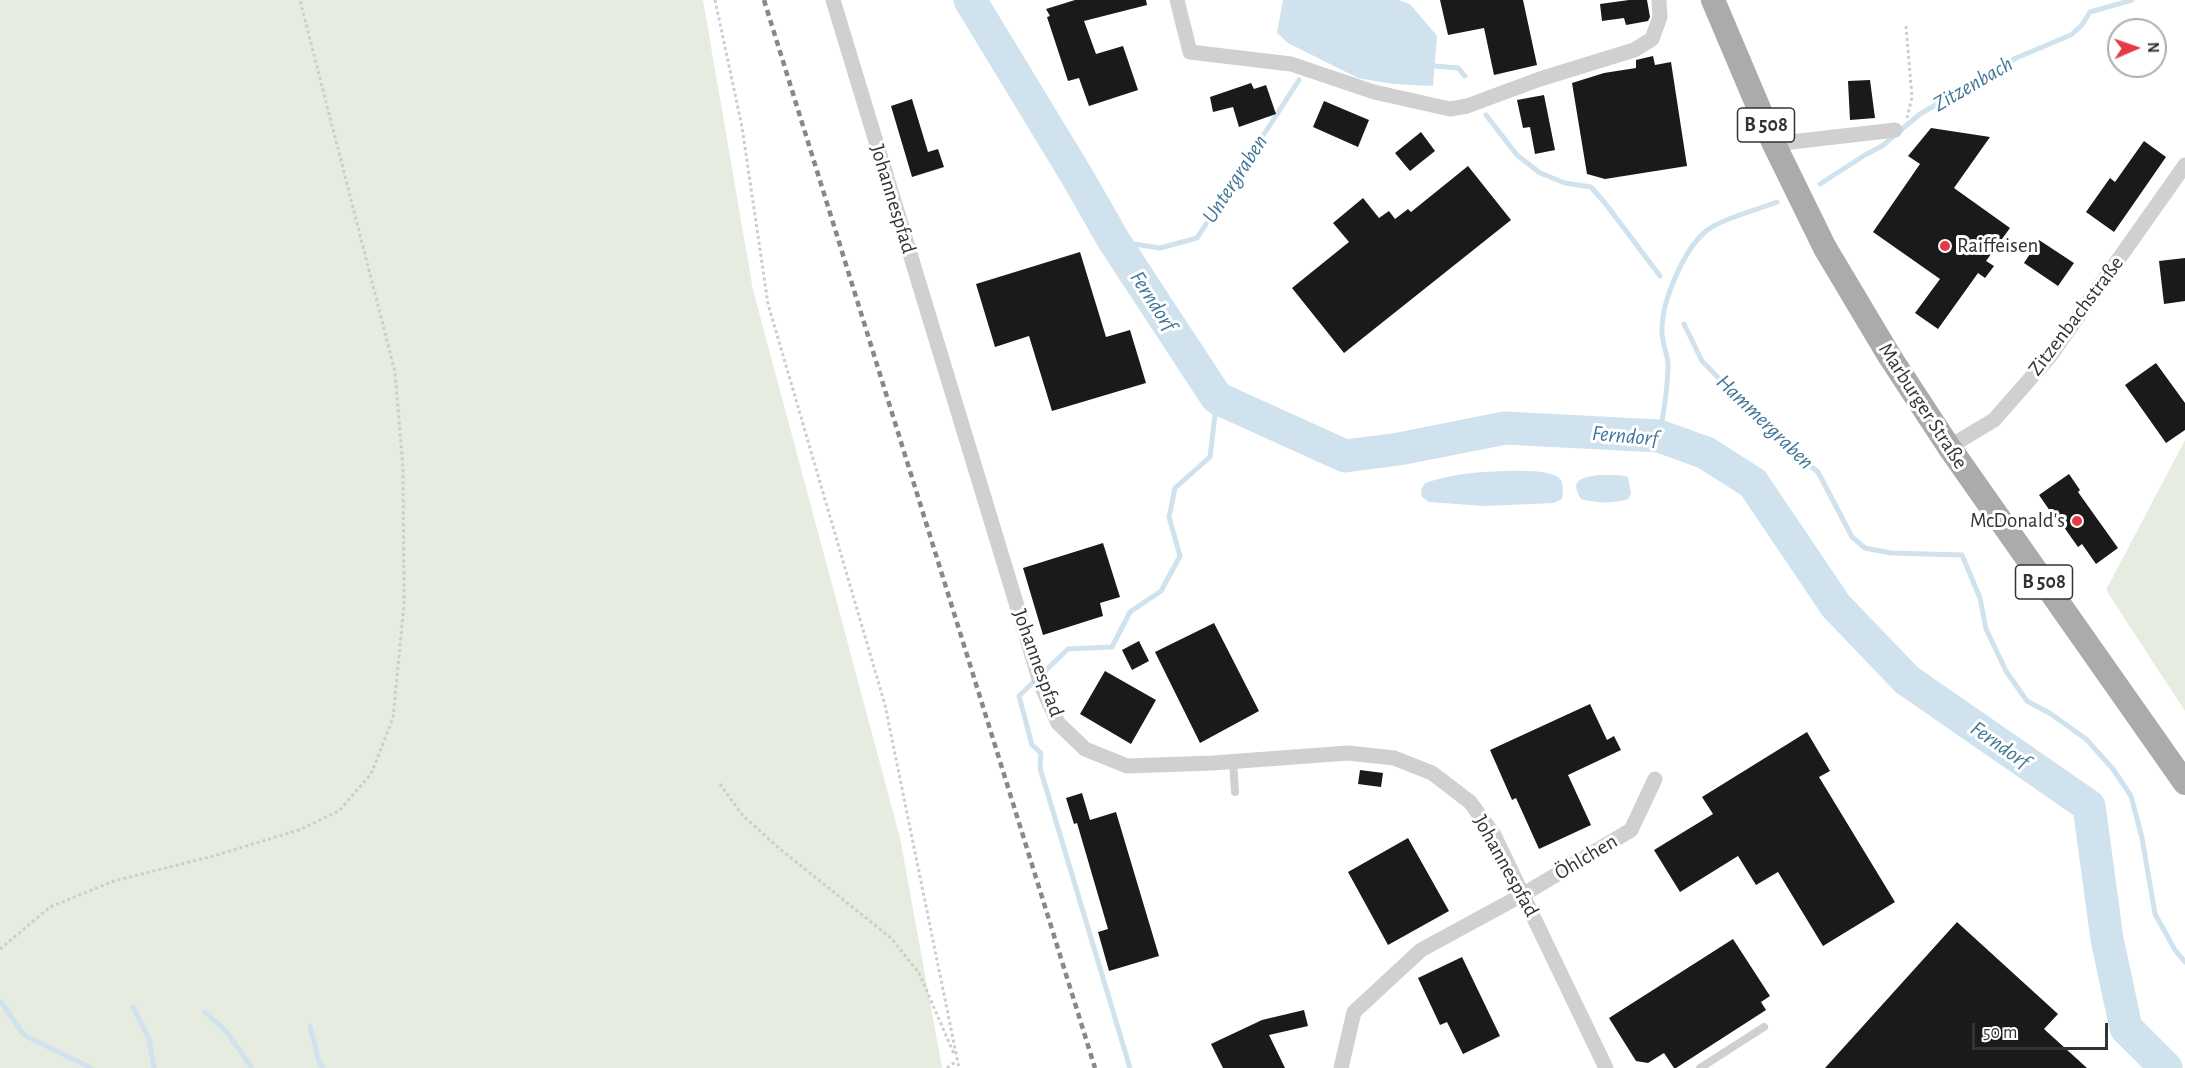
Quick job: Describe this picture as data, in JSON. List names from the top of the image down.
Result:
{
  "streets": {
    "main road": ["B 508", "Marburger Straße"],
    "street": ["Johannespfad", "Zitzenbachstraße", "Öhlchen"]
  },
  "crossings": [
    ["Johannespfad", "Öhlchen"],
    ["Zitzenbachstraße", "Marburger Straße"]
  ],
  "water": [
    "Zitzenbach",
    "Untergraben",
    "Ferndorf",
    "Hammergraben"
  ],
  "places": ["Raiffeisen", "McDonald's"],
  "scale_bar": "50 m",
  "north": "right"
}
